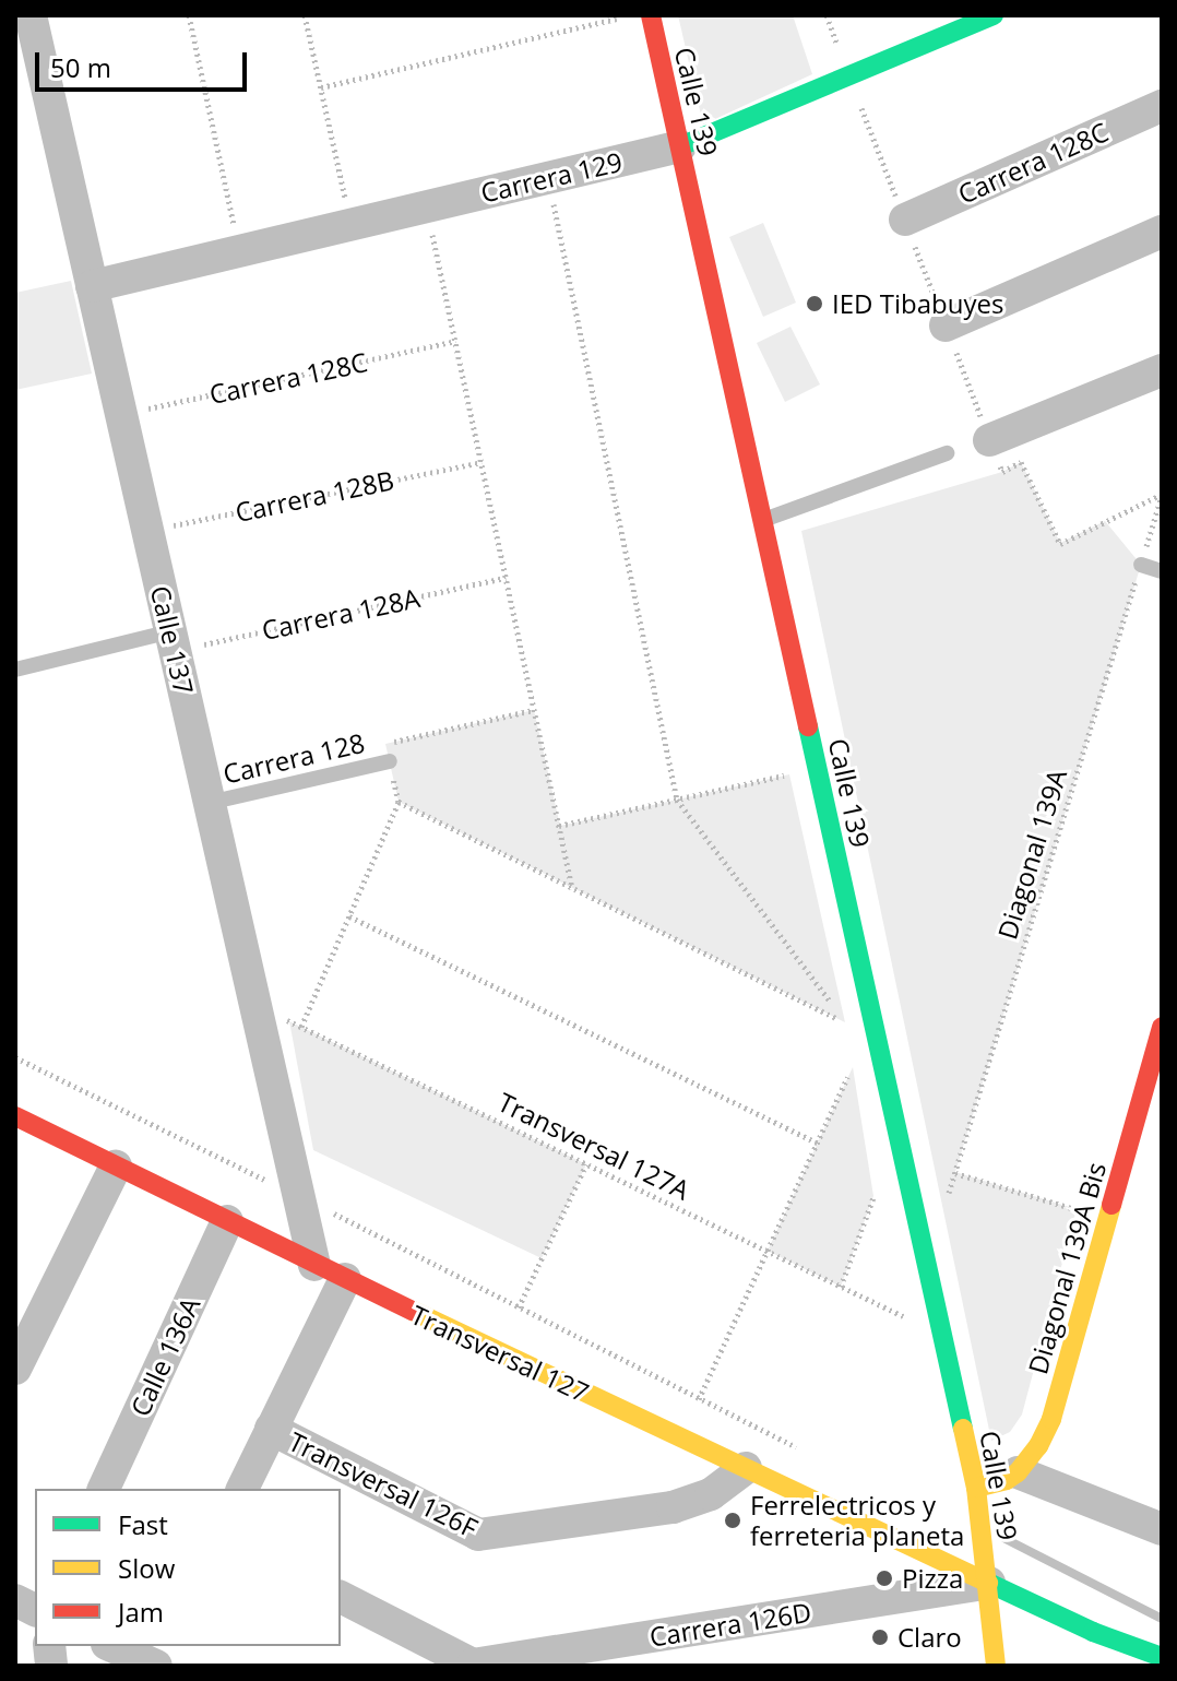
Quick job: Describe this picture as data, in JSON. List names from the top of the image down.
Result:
{
  "streets": {
    "main road": [
      "Calle 139",
      "Carrera 129",
      "Diagonal 139A Bis",
      "Transversal 127"
    ],
    "street": [
      "Carrera 128C",
      "Calle 137",
      "Calle 136A",
      "Transversal 126F",
      "Carrera 126D"
    ],
    "lane": ["Carrera 128"],
    "path": [
      "Carrera 128B",
      "Carrera 128A",
      "Diagonal 139A",
      "Transversal 127A"
    ]
  },
  "crossings": [
    ["Calle 139", "Carrera 129"],
    ["Calle 139", "Transversal 127"],
    ["Calle 139", "Carrera 126D"],
    ["Carrera 128C", "Calle 137"],
    ["Carrera 129", "Calle 137"],
    ["Carrera 128B", "Calle 137"],
    ["Carrera 128A", "Calle 137"],
    ["Calle 137", "Carrera 128"],
    ["Calle 137", "Transversal 127A"],
    ["Calle 137", "Transversal 127"],
    ["Transversal 127", "Calle 136A"],
    ["Transversal 127", "Transversal 126F"],
    ["Transversal 127", "Carrera 126D"]
  ],
  "places": [
    "IED Tibabuyes",
    "Ferrelectricos y ferreteria planeta",
    "Pizza",
    "Claro"
  ],
  "legend": ["Fast", "Slow", "Jam"],
  "scale_bar": "50 m"
}
